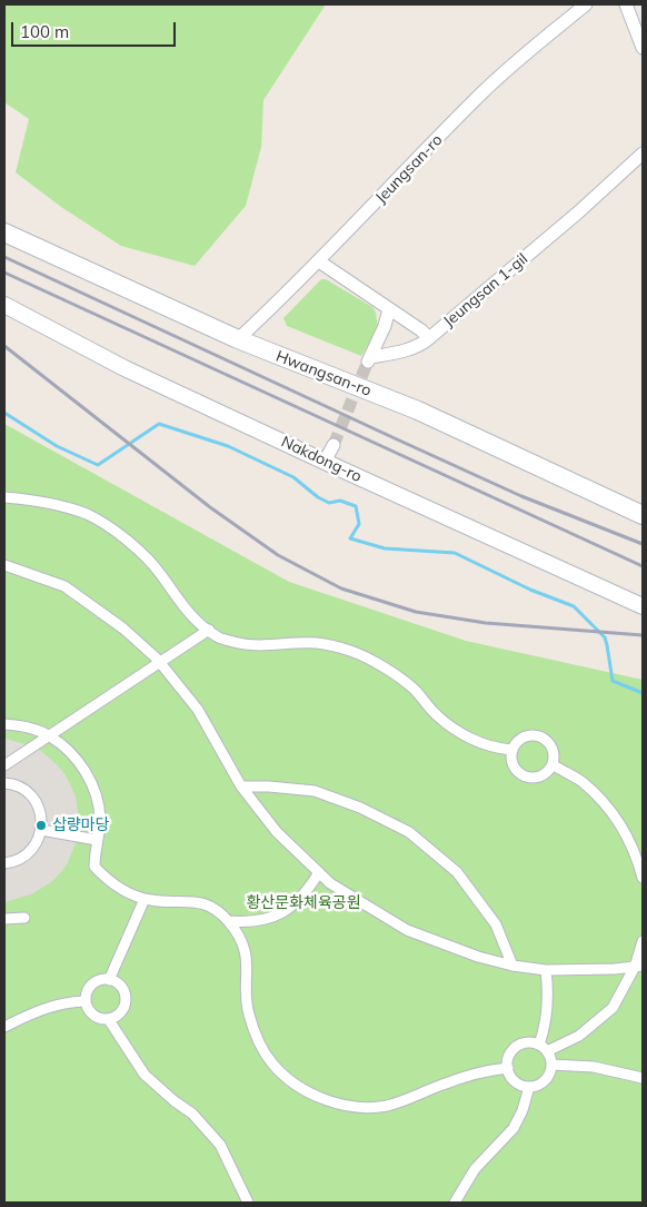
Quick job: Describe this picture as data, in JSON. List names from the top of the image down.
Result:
{
  "streets": {
    "main road": ["Hwangsan-ro"],
    "street": ["Jeungsan-ro", "Jeungsan 1-gil", "Nakdong-ro"]
  },
  "crossings": [
    ["Jeungsan-ro", "Jeungsan 1-gil"],
    ["Jeungsan-ro", "Hwangsan-ro"]
  ],
  "parks": ["황산문화체육공원"],
  "places": ["삽량마당"],
  "scale_bar": "100 m"
}
